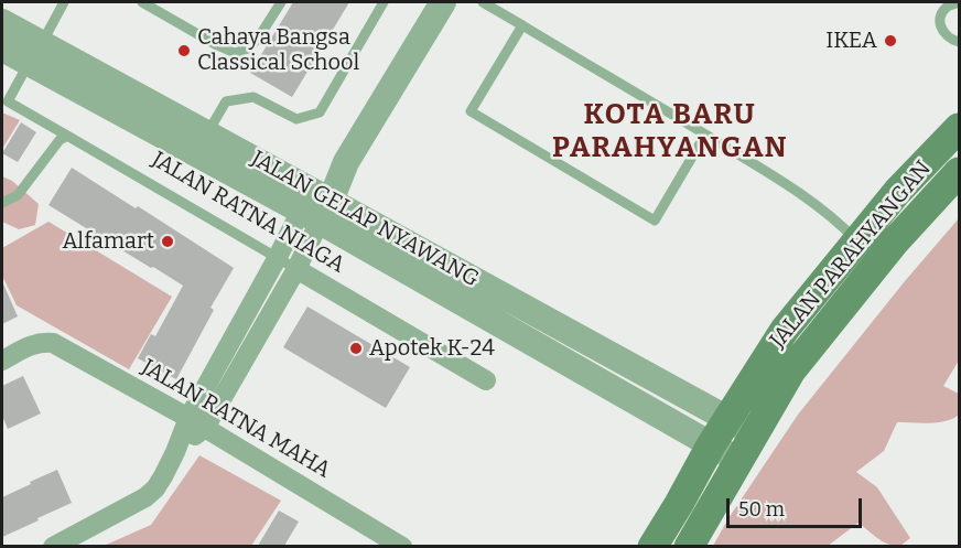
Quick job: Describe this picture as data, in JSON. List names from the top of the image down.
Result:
{
  "streets": {
    "main road": ["JALAN PARAHYANGAN"],
    "street": ["JALAN RATNA NIAGA", "JALAN GELAP NYAWANG", "JALAN RATNA MAHA"]
  },
  "crossings": [
    ["JALAN RATNA NIAGA", "JALAN GELAP NYAWANG"],
    ["JALAN GELAP NYAWANG", "JALAN PARAHYANGAN"]
  ],
  "districts": ["KOTA BARU PARAHYANGAN"],
  "places": [
    "IKEA",
    "Cahaya Bangsa Classical School",
    "Alfamart",
    "Apotek K-24"
  ],
  "scale_bar": "50 m"
}
